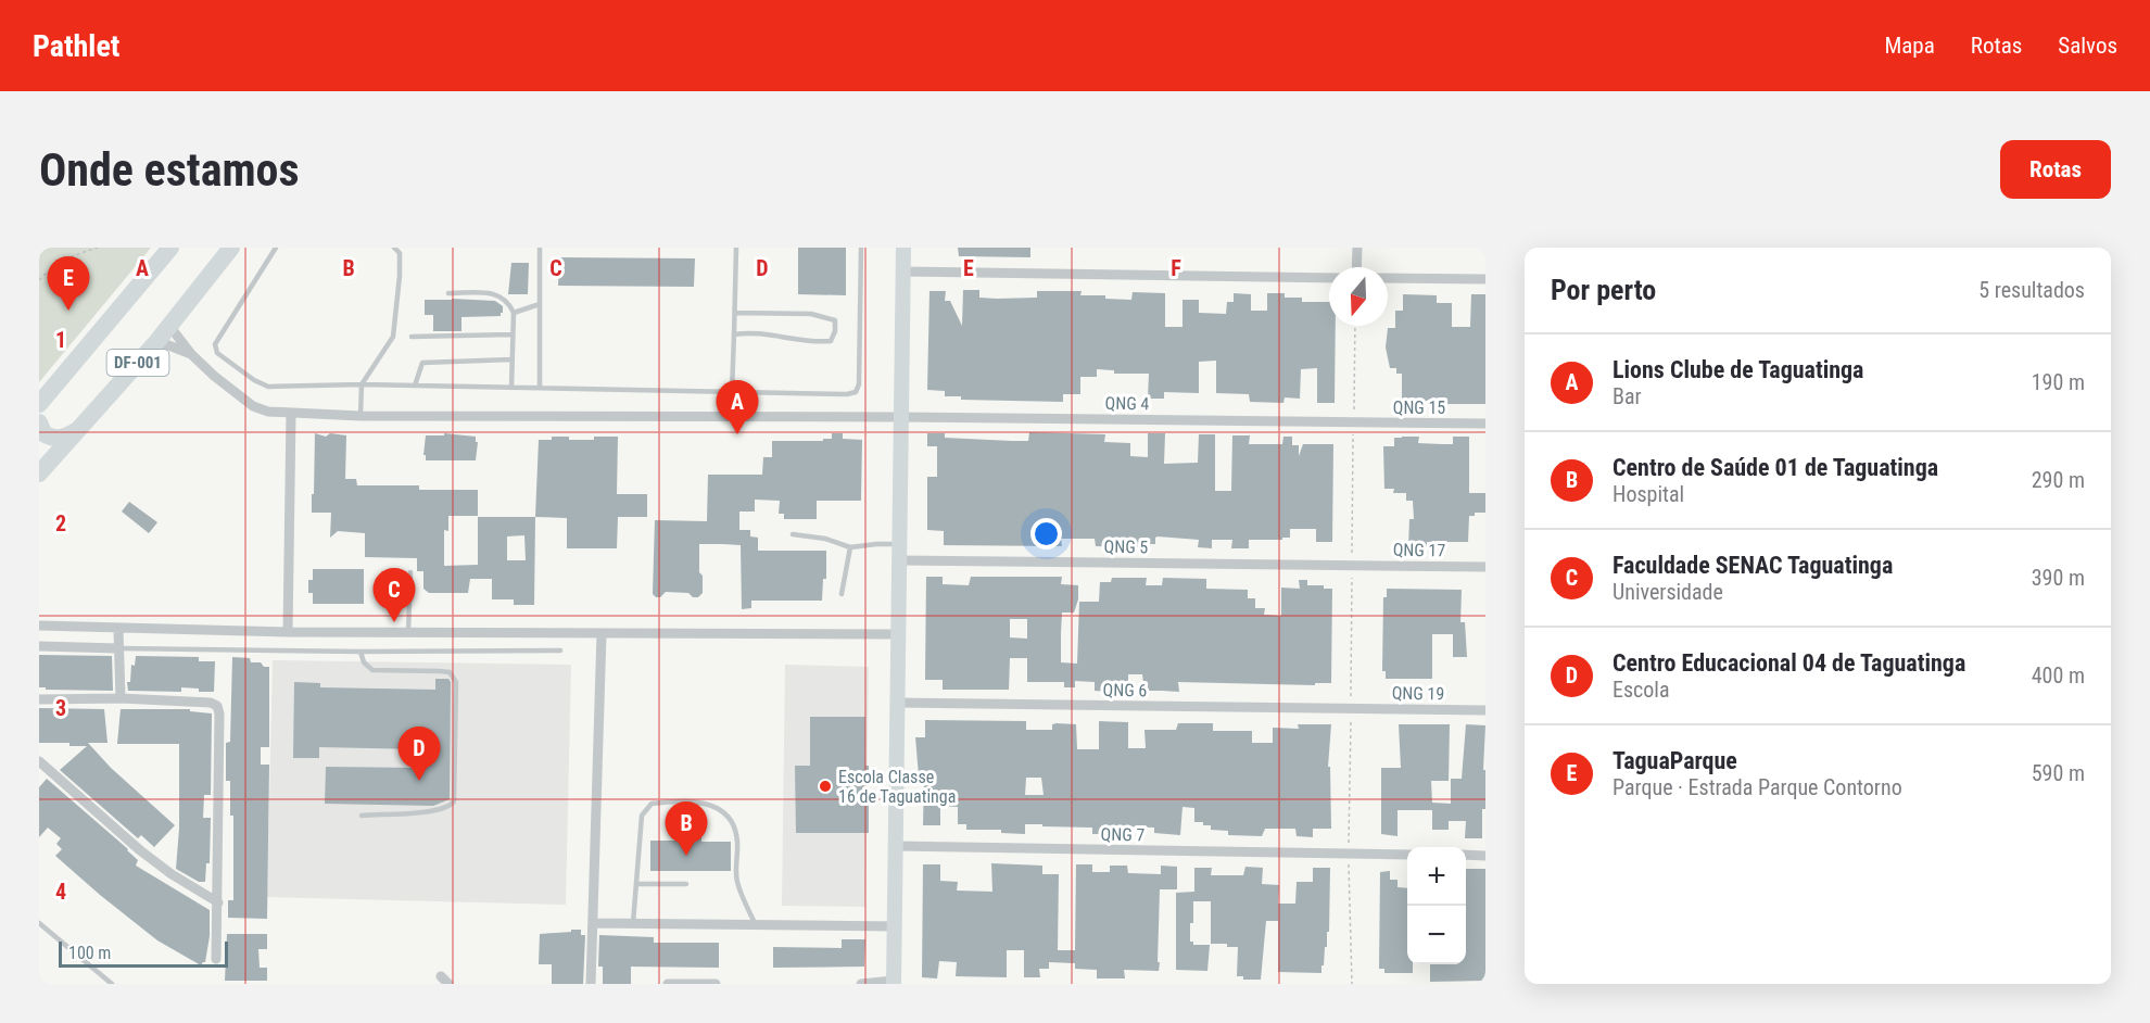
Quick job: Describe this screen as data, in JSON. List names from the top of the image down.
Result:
{
  "streets": {
    "highway": ["DF-001"],
    "street": [
      "QNG 4",
      "QNG 15",
      "QNG 5",
      "QNG 17",
      "QNG 6",
      "QNG 19",
      "QNG 7"
    ]
  },
  "crossings": [
    ["QNG 4", "QNG 15"],
    ["QNG 5", "QNG 17"],
    ["QNG 6", "QNG 19"]
  ],
  "places": ["Escola Classe 16 de Taguatinga"],
  "scale_bar": "100 m",
  "north": "bottom",
  "page": {
    "header": "Pathlet",
    "nav": ["Mapa", "Rotas", "Salvos"],
    "buttons": "Rotas",
    "title": "Onde estamos",
    "heading": ["Por perto", "5 resultados"],
    "pins": [
      "E",
      "A",
      "C",
      "D",
      "B"
    ],
    "list": [
      {
        "mark": "A",
        "name": "Lions Clube de Taguatinga",
        "note": "Bar",
        "value": "190 m"
      },
      {
        "mark": "B",
        "name": "Centro de Saúde 01 de Taguatinga",
        "note": "Hospital",
        "value": "290 m"
      },
      {
        "mark": "C",
        "name": "Faculdade SENAC Taguatinga",
        "note": "Universidade",
        "value": "390 m"
      },
      {
        "mark": "D",
        "name": "Centro Educacional 04 de Taguatinga",
        "note": "Escola",
        "value": "400 m"
      },
      {
        "mark": "E",
        "name": "TaguaParque",
        "note": "Parque · Estrada Parque Contorno",
        "value": "590 m"
      }
    ],
    "map_buttons": ["+", "−"],
    "scale": "100 m"
  },
  "grid": {
    "columns": [
      "A",
      "B",
      "C",
      "D",
      "E",
      "F"
    ],
    "rows": [
      "1",
      "2",
      "3",
      "4"
    ]
  }
}
